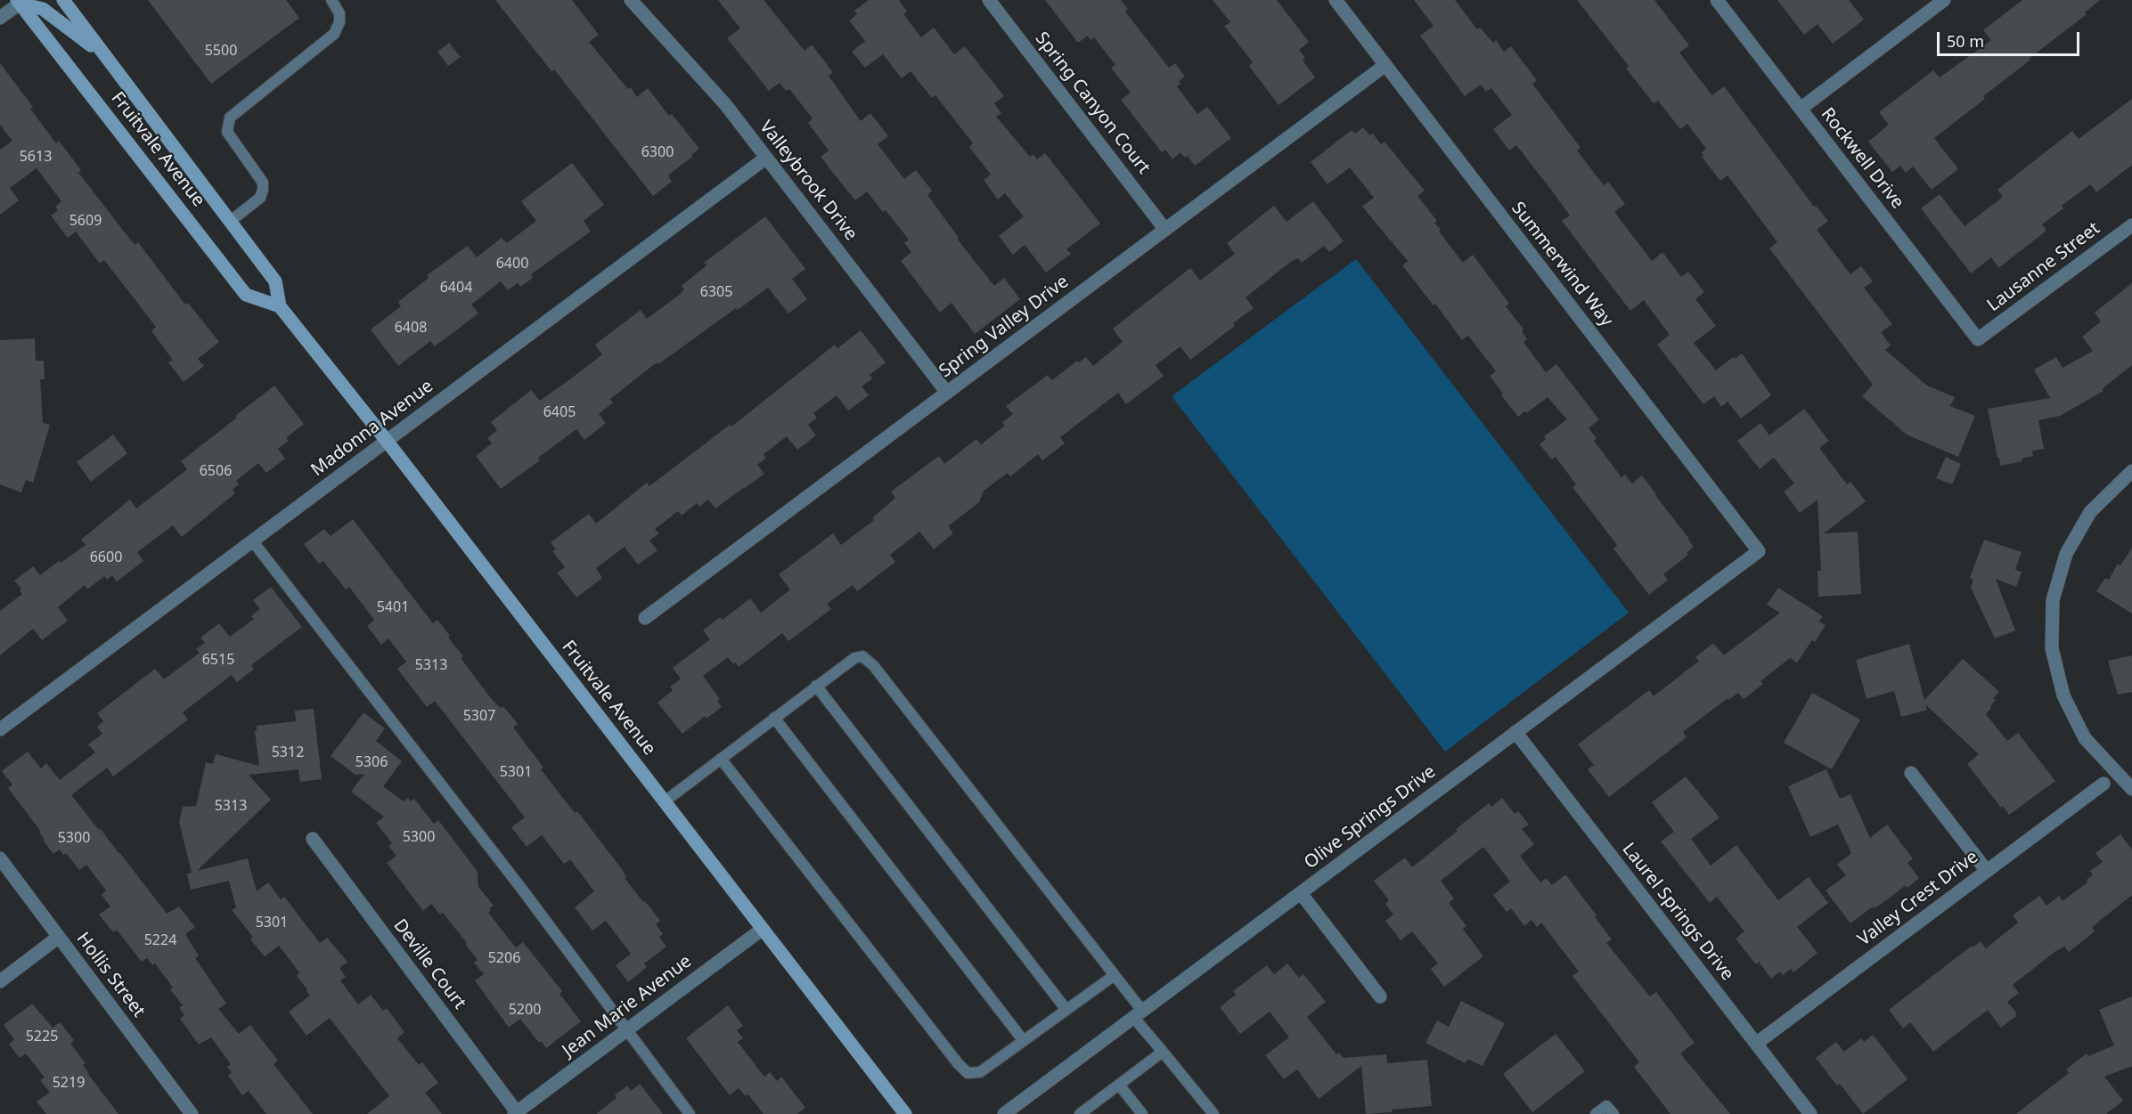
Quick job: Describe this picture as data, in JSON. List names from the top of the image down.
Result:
{
  "streets": {
    "main road": ["Fruitvale Avenue"],
    "street": [
      "Spring Canyon Court",
      "Rockwell Drive",
      "Valleybrook Drive",
      "Summerwind Way",
      "Lausanne Street",
      "Spring Valley Drive",
      "Madonna Avenue",
      "Olive Springs Drive",
      "Valley Crest Drive",
      "Laurel Springs Drive",
      "Deville Court",
      "Hollis Street",
      "Jean Marie Avenue"
    ]
  },
  "crossings": [
    ["Spring Canyon Court", "Spring Valley Drive"],
    ["Fruitvale Avenue", "Madonna Avenue"],
    ["Fruitvale Avenue", "Jean Marie Avenue"],
    ["Rockwell Drive", "Lausanne Street"],
    ["Valleybrook Drive", "Spring Valley Drive"],
    ["Valleybrook Drive", "Madonna Avenue"],
    ["Summerwind Way", "Spring Valley Drive"],
    ["Summerwind Way", "Olive Springs Drive"],
    ["Olive Springs Drive", "Laurel Springs Drive"],
    ["Valley Crest Drive", "Laurel Springs Drive"],
    ["Deville Court", "Jean Marie Avenue"]
  ],
  "house_numbers": [
    "5500",
    "6300",
    "5613",
    "5609",
    "6400",
    "6404",
    "6305",
    "6408",
    "6405",
    "6506",
    "6600",
    "5401",
    "6515",
    "5313",
    "5307",
    "5312",
    "5306",
    "5301",
    "5313",
    "5300",
    "5300",
    "5301",
    "5224",
    "5206",
    "5200",
    "5225",
    "5219"
  ],
  "scale_bar": "50 m"
}
